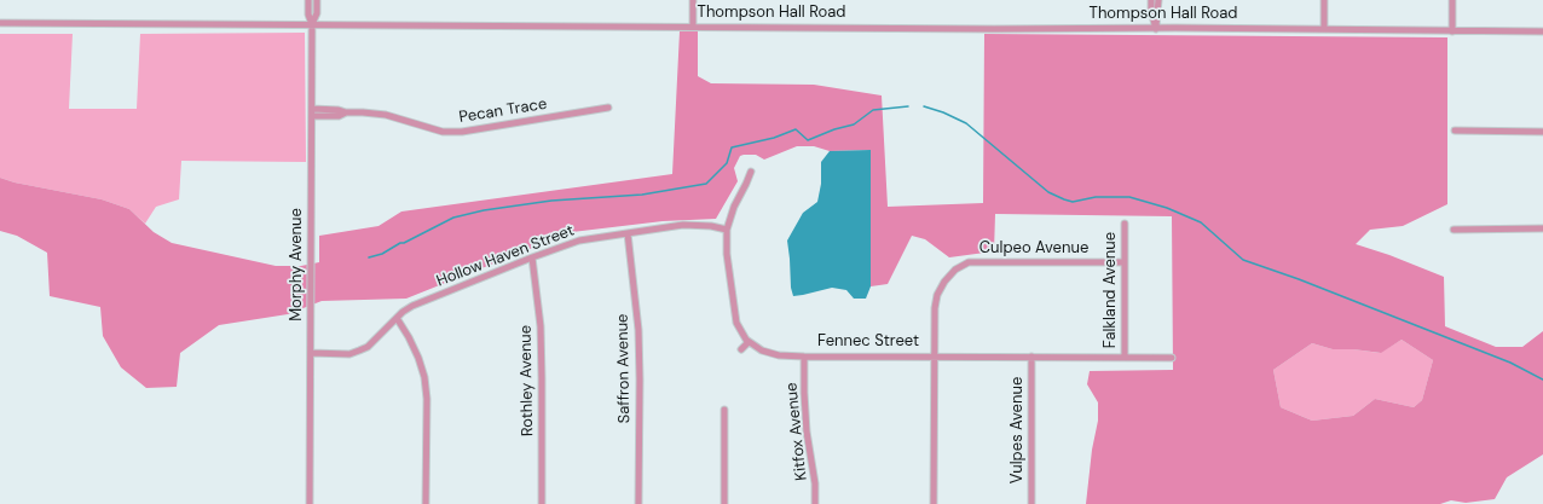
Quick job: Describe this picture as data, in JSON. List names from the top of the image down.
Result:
{
  "streets": {
    "street": [
      "Thompson Hall Road",
      "Pecan Trace",
      "Culpeo Avenue",
      "Hollow Haven Street",
      "Morphy Avenue",
      "Falkland Avenue",
      "Fennec Street",
      "Saffron Avenue",
      "Rothley Avenue",
      "Vulpes Avenue",
      "Kitfox Avenue"
    ]
  },
  "crossings": [
    ["Thompson Hall Road", "Morphy Avenue"],
    ["Pecan Trace", "Morphy Avenue"],
    ["Culpeo Avenue", "Falkland Avenue"],
    ["Culpeo Avenue", "Fennec Street"],
    ["Hollow Haven Street", "Morphy Avenue"],
    ["Hollow Haven Street", "Saffron Avenue"],
    ["Hollow Haven Street", "Rothley Avenue"],
    ["Falkland Avenue", "Fennec Street"],
    ["Fennec Street", "Vulpes Avenue"],
    ["Fennec Street", "Kitfox Avenue"]
  ]
}
